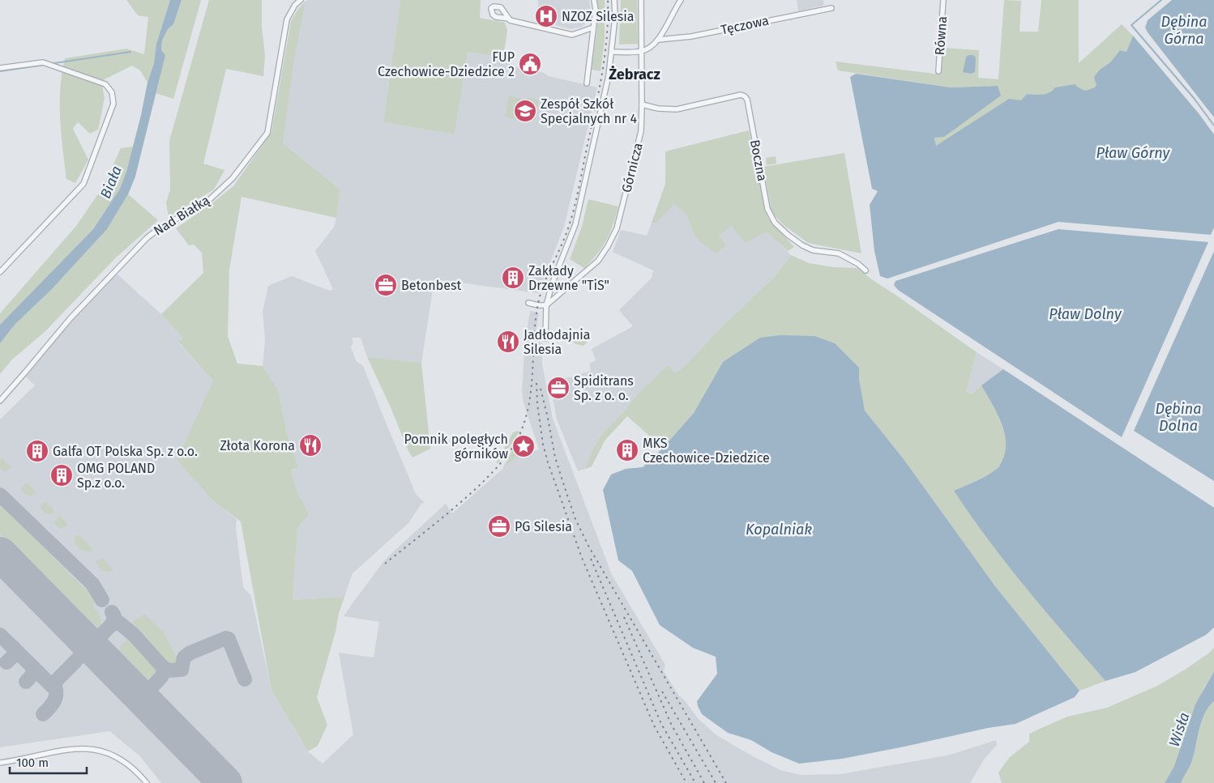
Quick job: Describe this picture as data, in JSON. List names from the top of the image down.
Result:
{
  "streets": {
    "street": [
      "Tęczowa",
      "Równa",
      "Boczna",
      "Górnicza",
      "Nad Białką"
    ]
  },
  "crossings": [
    ["Boczna", "Górnicza"]
  ],
  "districts": ["Żebracz"],
  "water": [
    "Dębina Górna",
    "Pław Górny",
    "Biała",
    "Pław Dolny",
    "Dębina Dolna",
    "Kopalniak",
    "Wisła"
  ],
  "places": {
    "hospital": ["NZOZ Silesia"],
    "public building": ["FUP Czechowice-Dziedzice 2"],
    "school or university": ["Zespół Szkół Specjalnych nr 4"],
    "building": [
      "Zakłady Drzewne \"TiS\"",
      "MKS Czechowice-Dziedzice",
      "Galfa OT Polska Sp. z o.o.",
      "OMG POLAND Sp.z o.o."
    ],
    "office": ["Betonbest", "Spiditrans Sp. z o. o.", "PG Silesia"],
    "restaurant": ["Jadłodajnia Silesia", "Złota Korona"],
    "place": ["Pomnik poległych górników"]
  },
  "scale_bar": "100 m"
}
